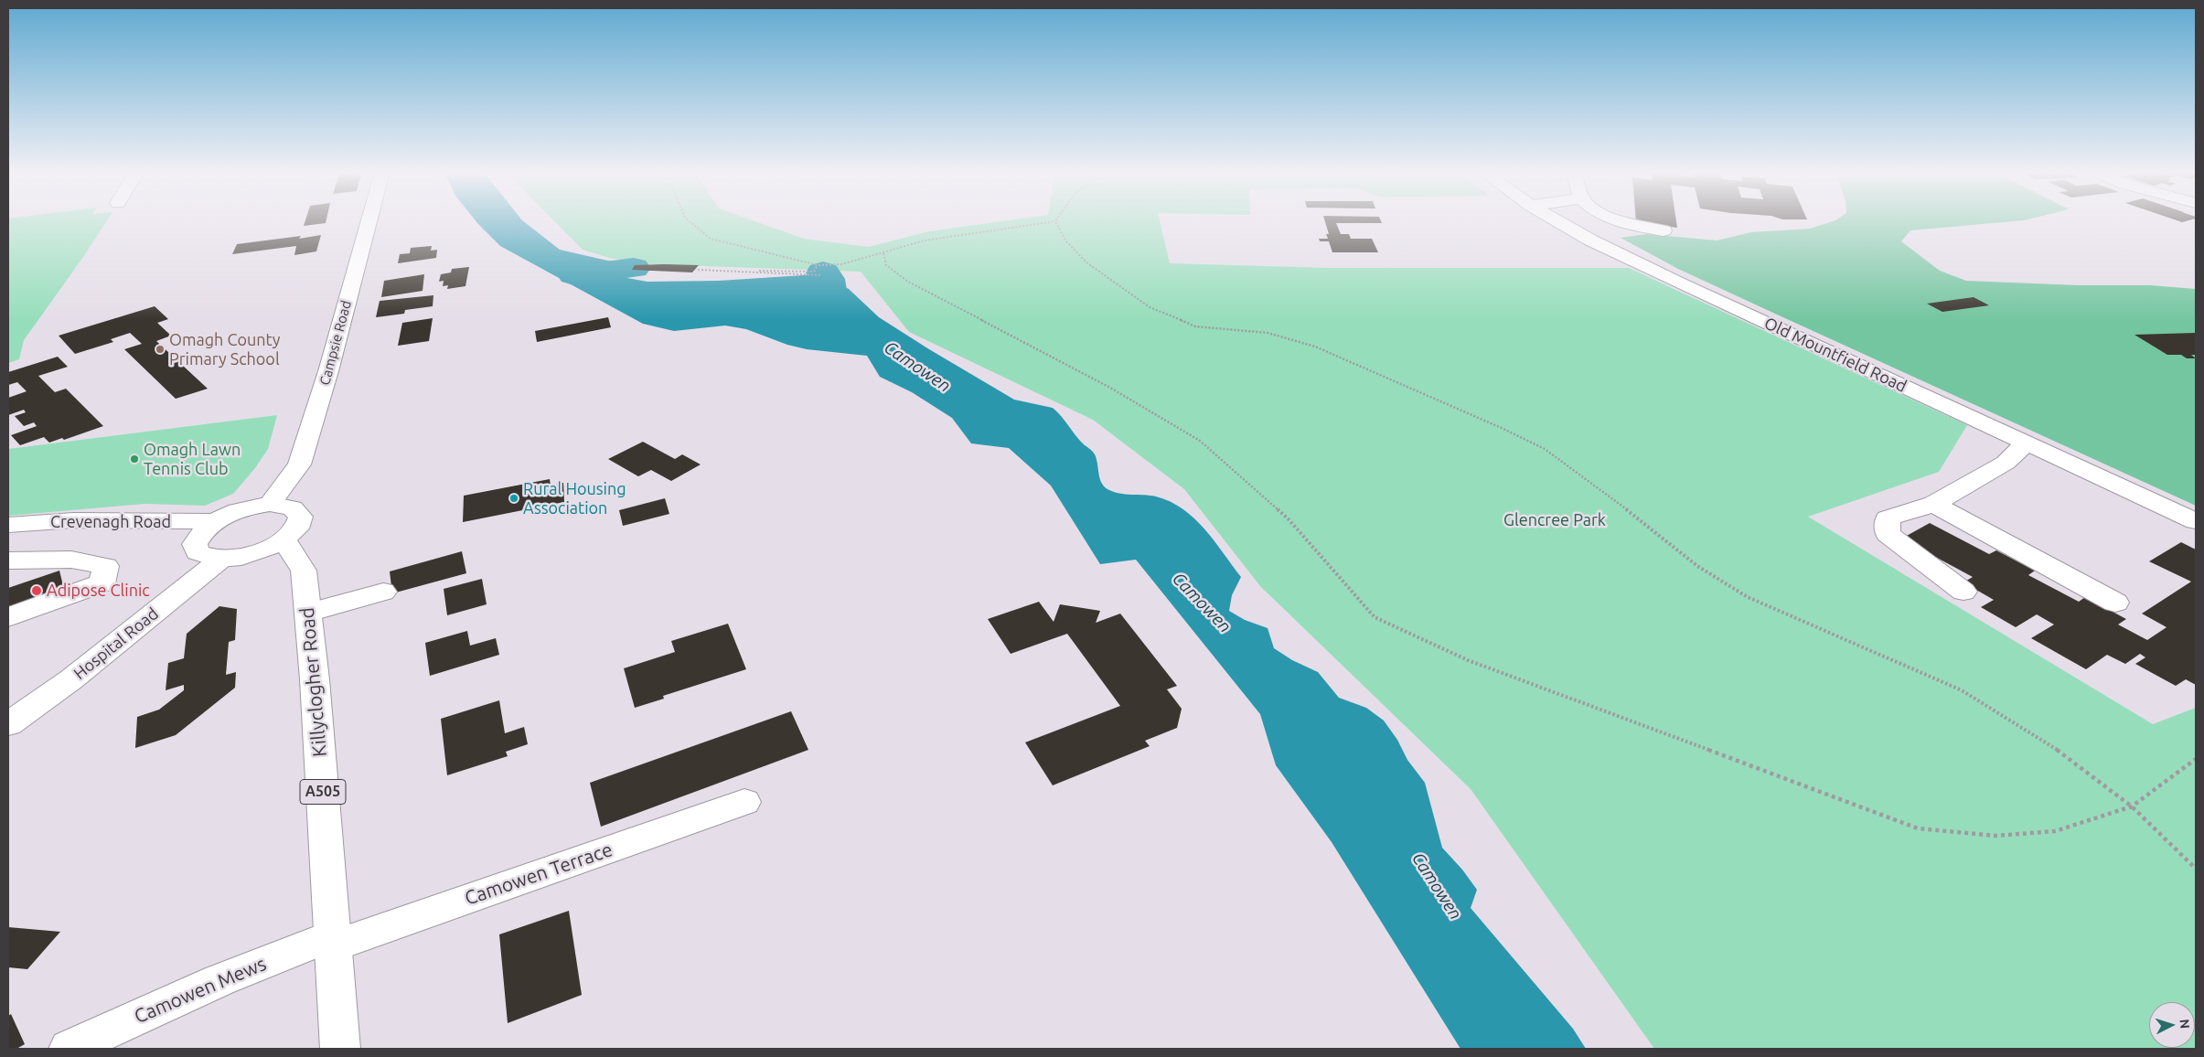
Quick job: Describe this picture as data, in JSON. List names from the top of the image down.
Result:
{
  "streets": {
    "main road": [
      "Campsie Road",
      "Old Mountfield Road",
      "Crevenagh Road",
      "Hospital Road",
      "Killyclogher Road",
      "A505",
      "Camowen Terrace",
      "Camowen Mews"
    ]
  },
  "crossings": [
    ["Killyclogher Road", "Camowen Terrace"],
    ["Killyclogher Road", "Camowen Mews"],
    ["Camowen Terrace", "Camowen Mews"]
  ],
  "water": ["Camowen"],
  "parks": ["Glencree Park"],
  "places": [
    "Omagh County Primary School",
    "Omagh Lawn Tennis Club",
    "Rural Housing Association",
    "Adipose Clinic"
  ],
  "north": "right"
}
